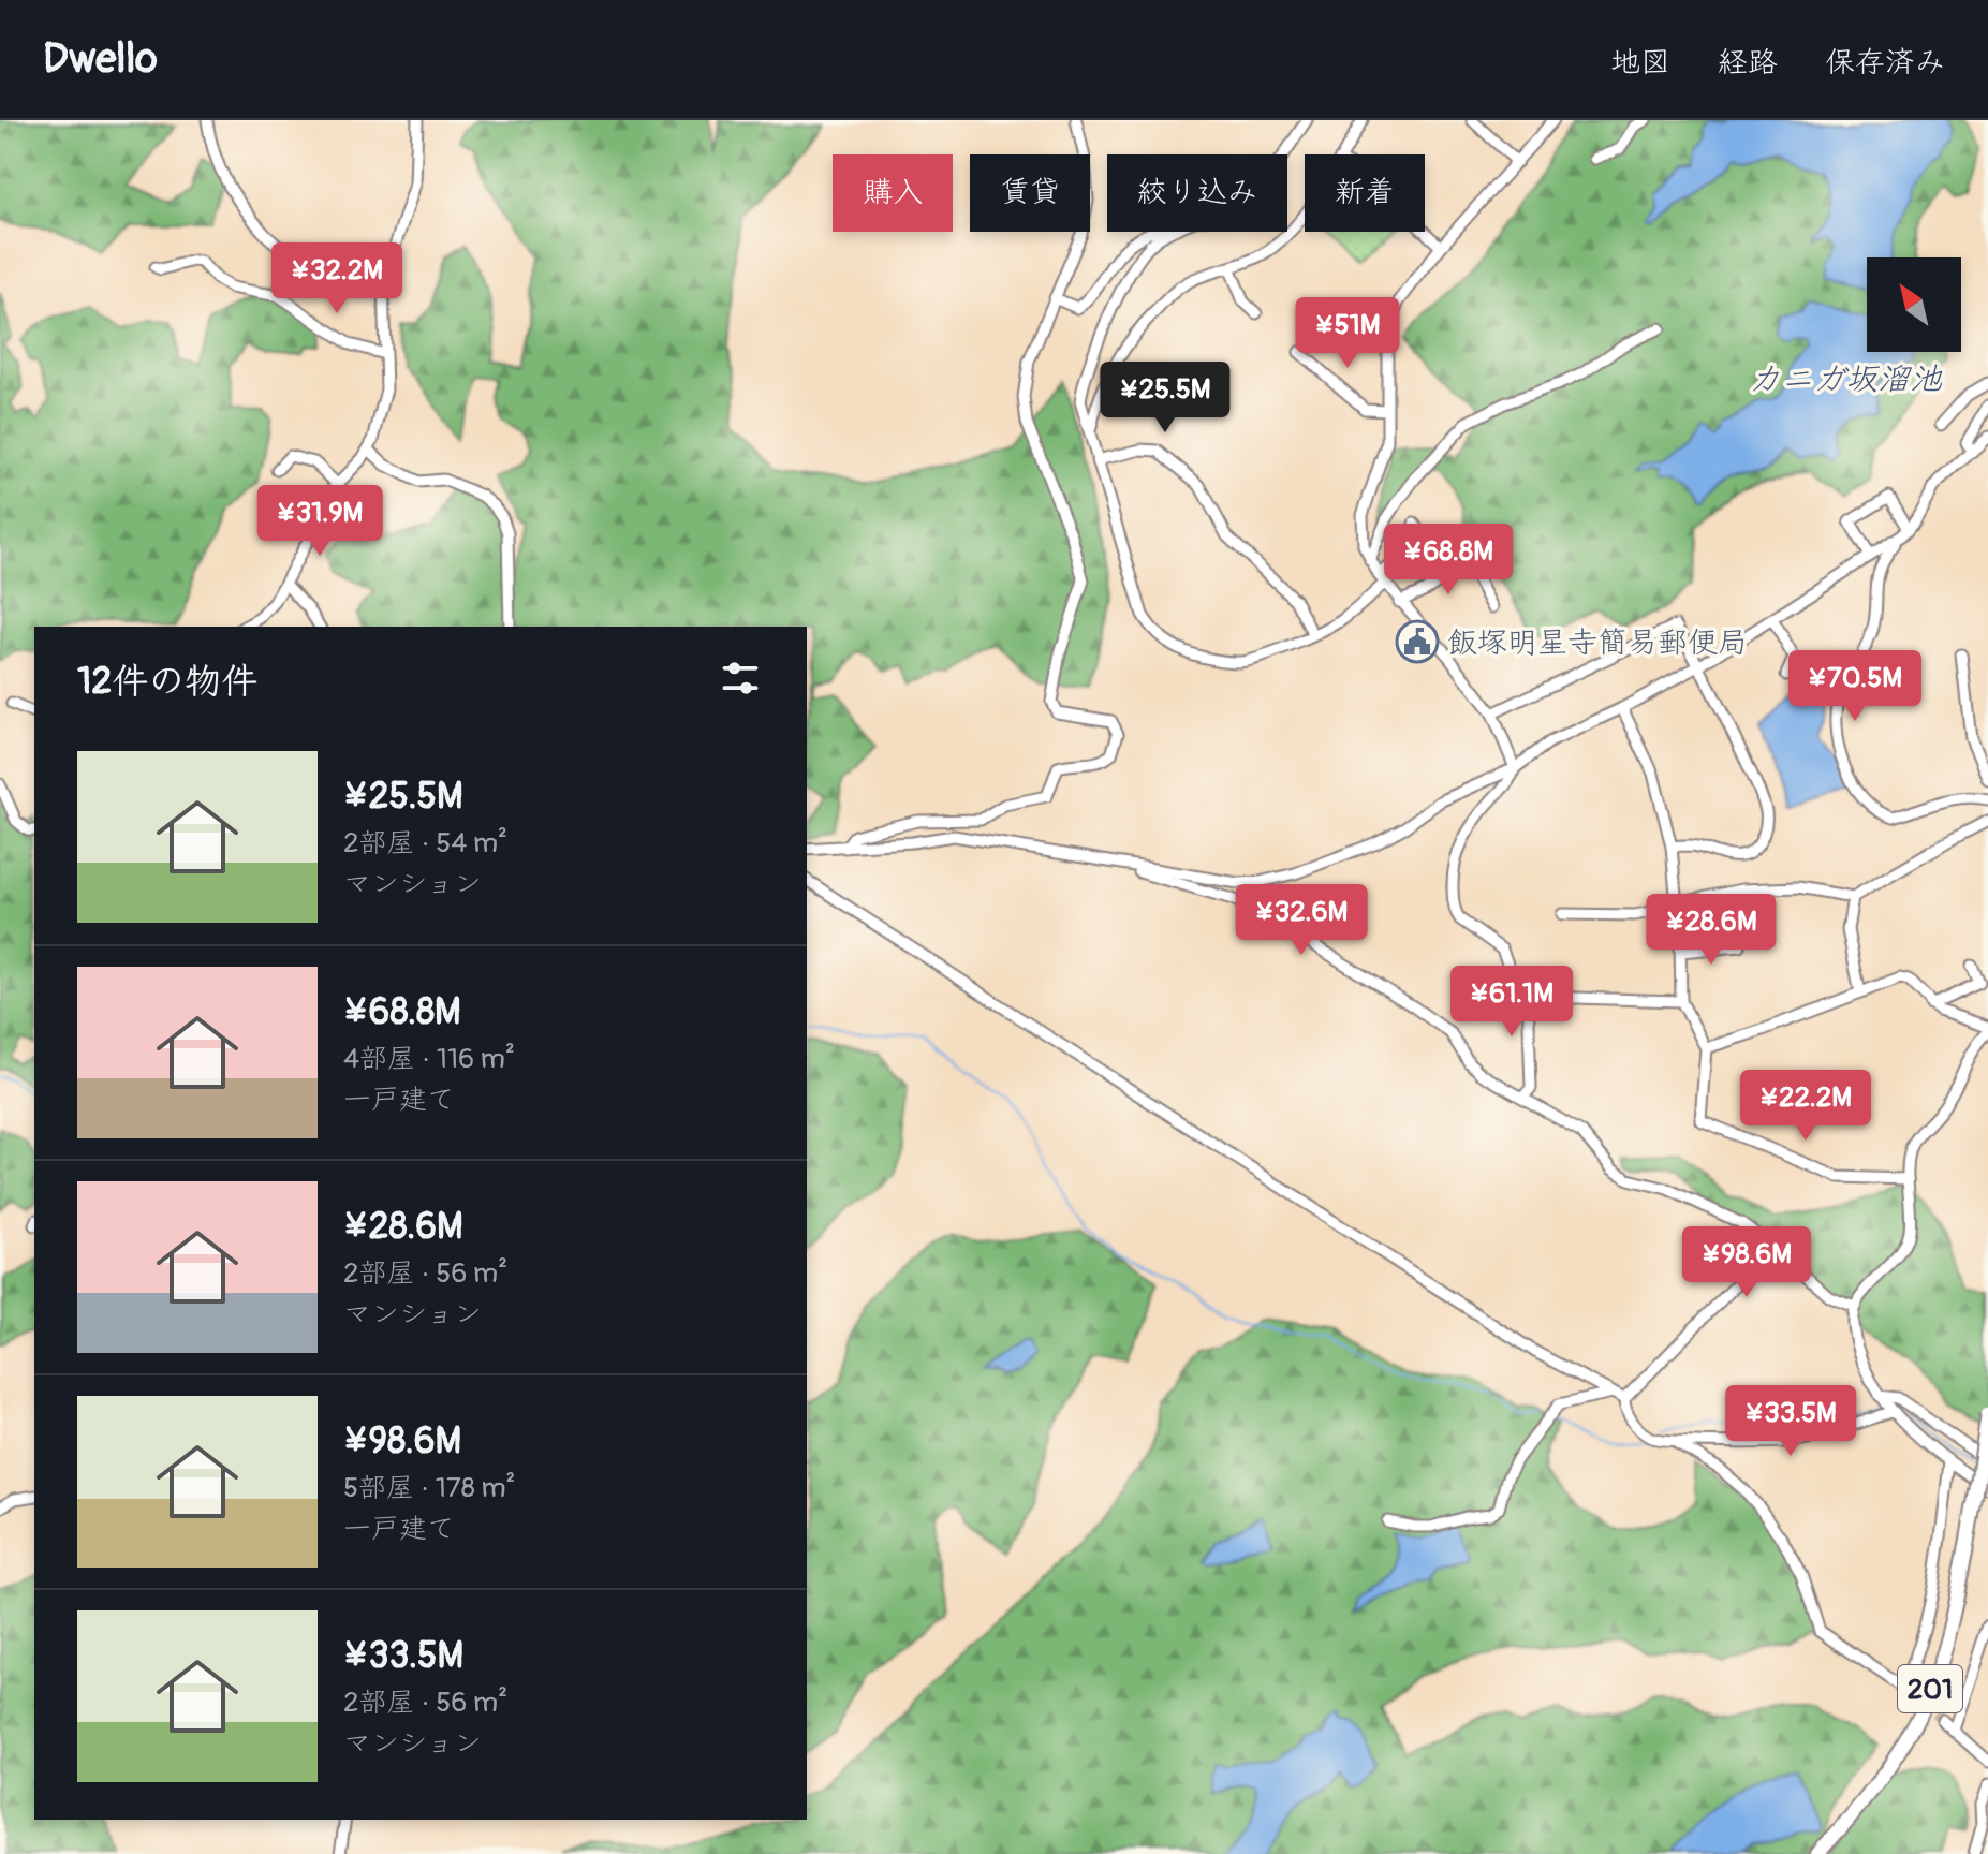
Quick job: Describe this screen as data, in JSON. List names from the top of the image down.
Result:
{
  "streets": {
    "highway": ["201"]
  },
  "water": ["カニガ坂溜池"],
  "places": {
    "public building": ["飯塚明星寺簡易郵便局"]
  },
  "north": "top left",
  "page": {
    "header": "Dwello",
    "nav": ["地図", "経路", "保存済み"],
    "chip": [
      "購入",
      "賃貸",
      "絞り込み",
      "新着"
    ],
    "price": [
      "¥32.2M",
      "¥51M",
      "¥25.5M",
      "¥31.9M",
      "¥68.8M",
      "¥70.5M",
      "¥32.6M",
      "¥28.6M",
      "¥61.1M",
      "¥22.2M",
      "¥98.6M",
      "¥33.5M"
    ],
    "heading": "12件の物件",
    "list": [
      {
        "name": "¥25.5M",
        "note": "2部屋 · 54 m² · マンション"
      },
      {
        "name": "¥68.8M",
        "note": "4部屋 · 116 m² · 一戸建て"
      },
      {
        "name": "¥28.6M",
        "note": "2部屋 · 56 m² · マンション"
      },
      {
        "name": "¥98.6M",
        "note": "5部屋 · 178 m² · 一戸建て"
      },
      {
        "name": "¥33.5M",
        "note": "2部屋 · 56 m² · マンション"
      }
    ]
  }
}
